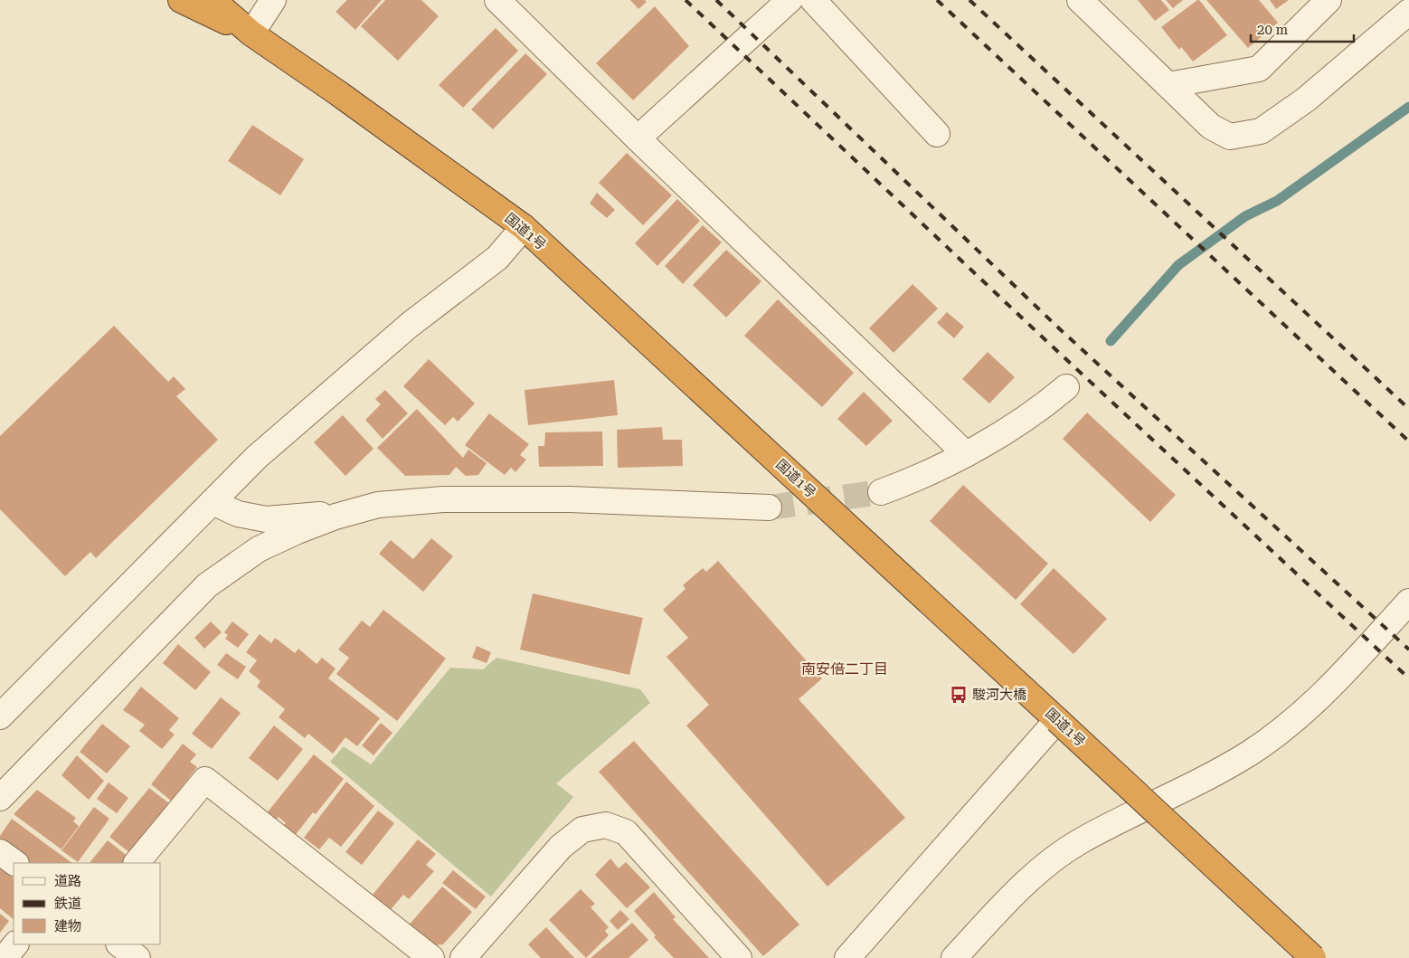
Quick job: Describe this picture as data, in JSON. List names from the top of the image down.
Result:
{
  "streets": {
    "highway": ["国道1号"]
  },
  "districts": ["南安倍二丁目"],
  "places": {
    "bus stop": ["駿河大橋"]
  },
  "legend": ["道路", "鉄道", "建物"],
  "scale_bar": "20 m"
}
